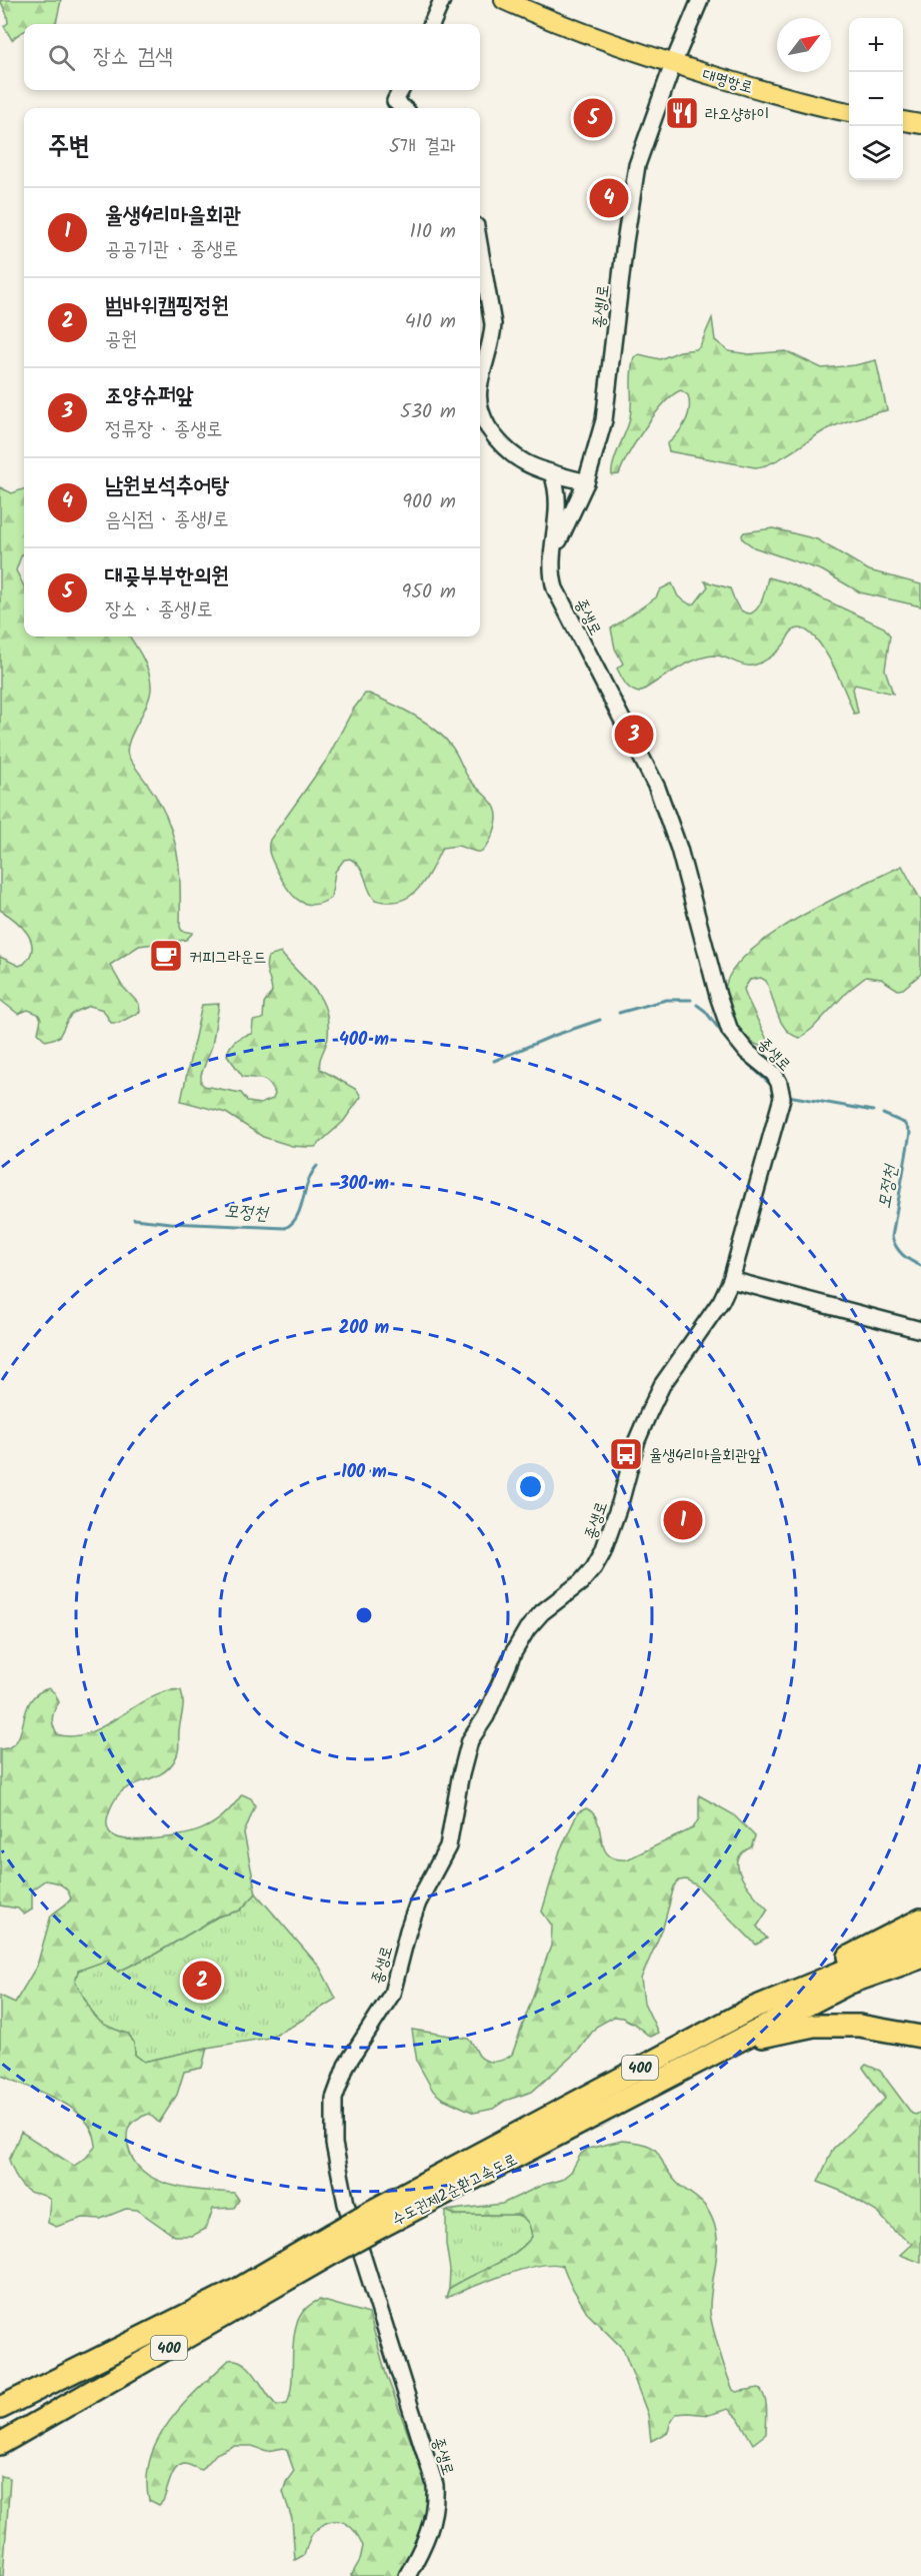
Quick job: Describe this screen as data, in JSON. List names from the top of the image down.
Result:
{
  "streets": {
    "highway": ["400", "수도권제2순환고속도로"],
    "main road": ["대명항로"],
    "street": ["종생1로", "종생로"]
  },
  "crossings": [
    ["대명항로", "종생1로"],
    ["종생1로", "종생로"]
  ],
  "water": ["모정천"],
  "places": {
    "restaurant": ["라오샹하이"],
    "cafe": ["커피그라운드"],
    "bus stop": ["율생4리마을회관앞"]
  },
  "north": "top right",
  "page": {
    "map_buttons": ["+", "−"],
    "search": "장소 검색",
    "pins": [
      "5",
      "4",
      "3",
      "1",
      "2"
    ],
    "heading": ["주변", "5개 결과"],
    "list": [
      {
        "mark": "1",
        "name": "율생4리마을회관",
        "note": "공공기관 · 종생로",
        "value": "110 m"
      },
      {
        "mark": "2",
        "name": "범바위캠핑정원",
        "note": "공원",
        "value": "410 m"
      },
      {
        "mark": "3",
        "name": "조양슈퍼앞",
        "note": "정류장 · 종생로",
        "value": "530 m"
      },
      {
        "mark": "4",
        "name": "남원보석추어탕",
        "note": "음식점 · 종생1로",
        "value": "900 m"
      },
      {
        "mark": "5",
        "name": "대곶부부한의원",
        "note": "장소 · 종생1로",
        "value": "950 m"
      }
    ]
  },
  "rings": [
    "400 m",
    "300 m",
    "200 m",
    "100 m"
  ]
}
